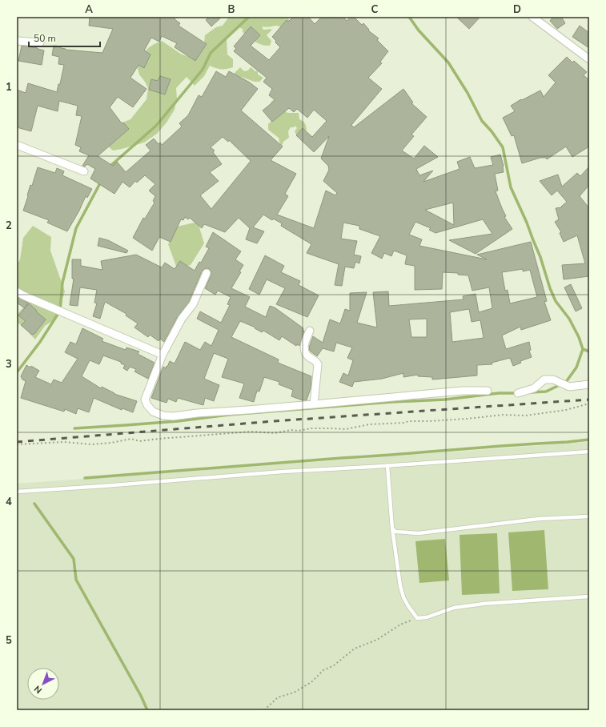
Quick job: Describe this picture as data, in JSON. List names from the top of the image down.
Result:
{
  "scale_bar": "50 m",
  "north": "bottom left",
  "grid": {
    "columns": [
      "A",
      "B",
      "C",
      "D"
    ],
    "rows": [
      "1",
      "2",
      "3",
      "4",
      "5"
    ]
  }
}
